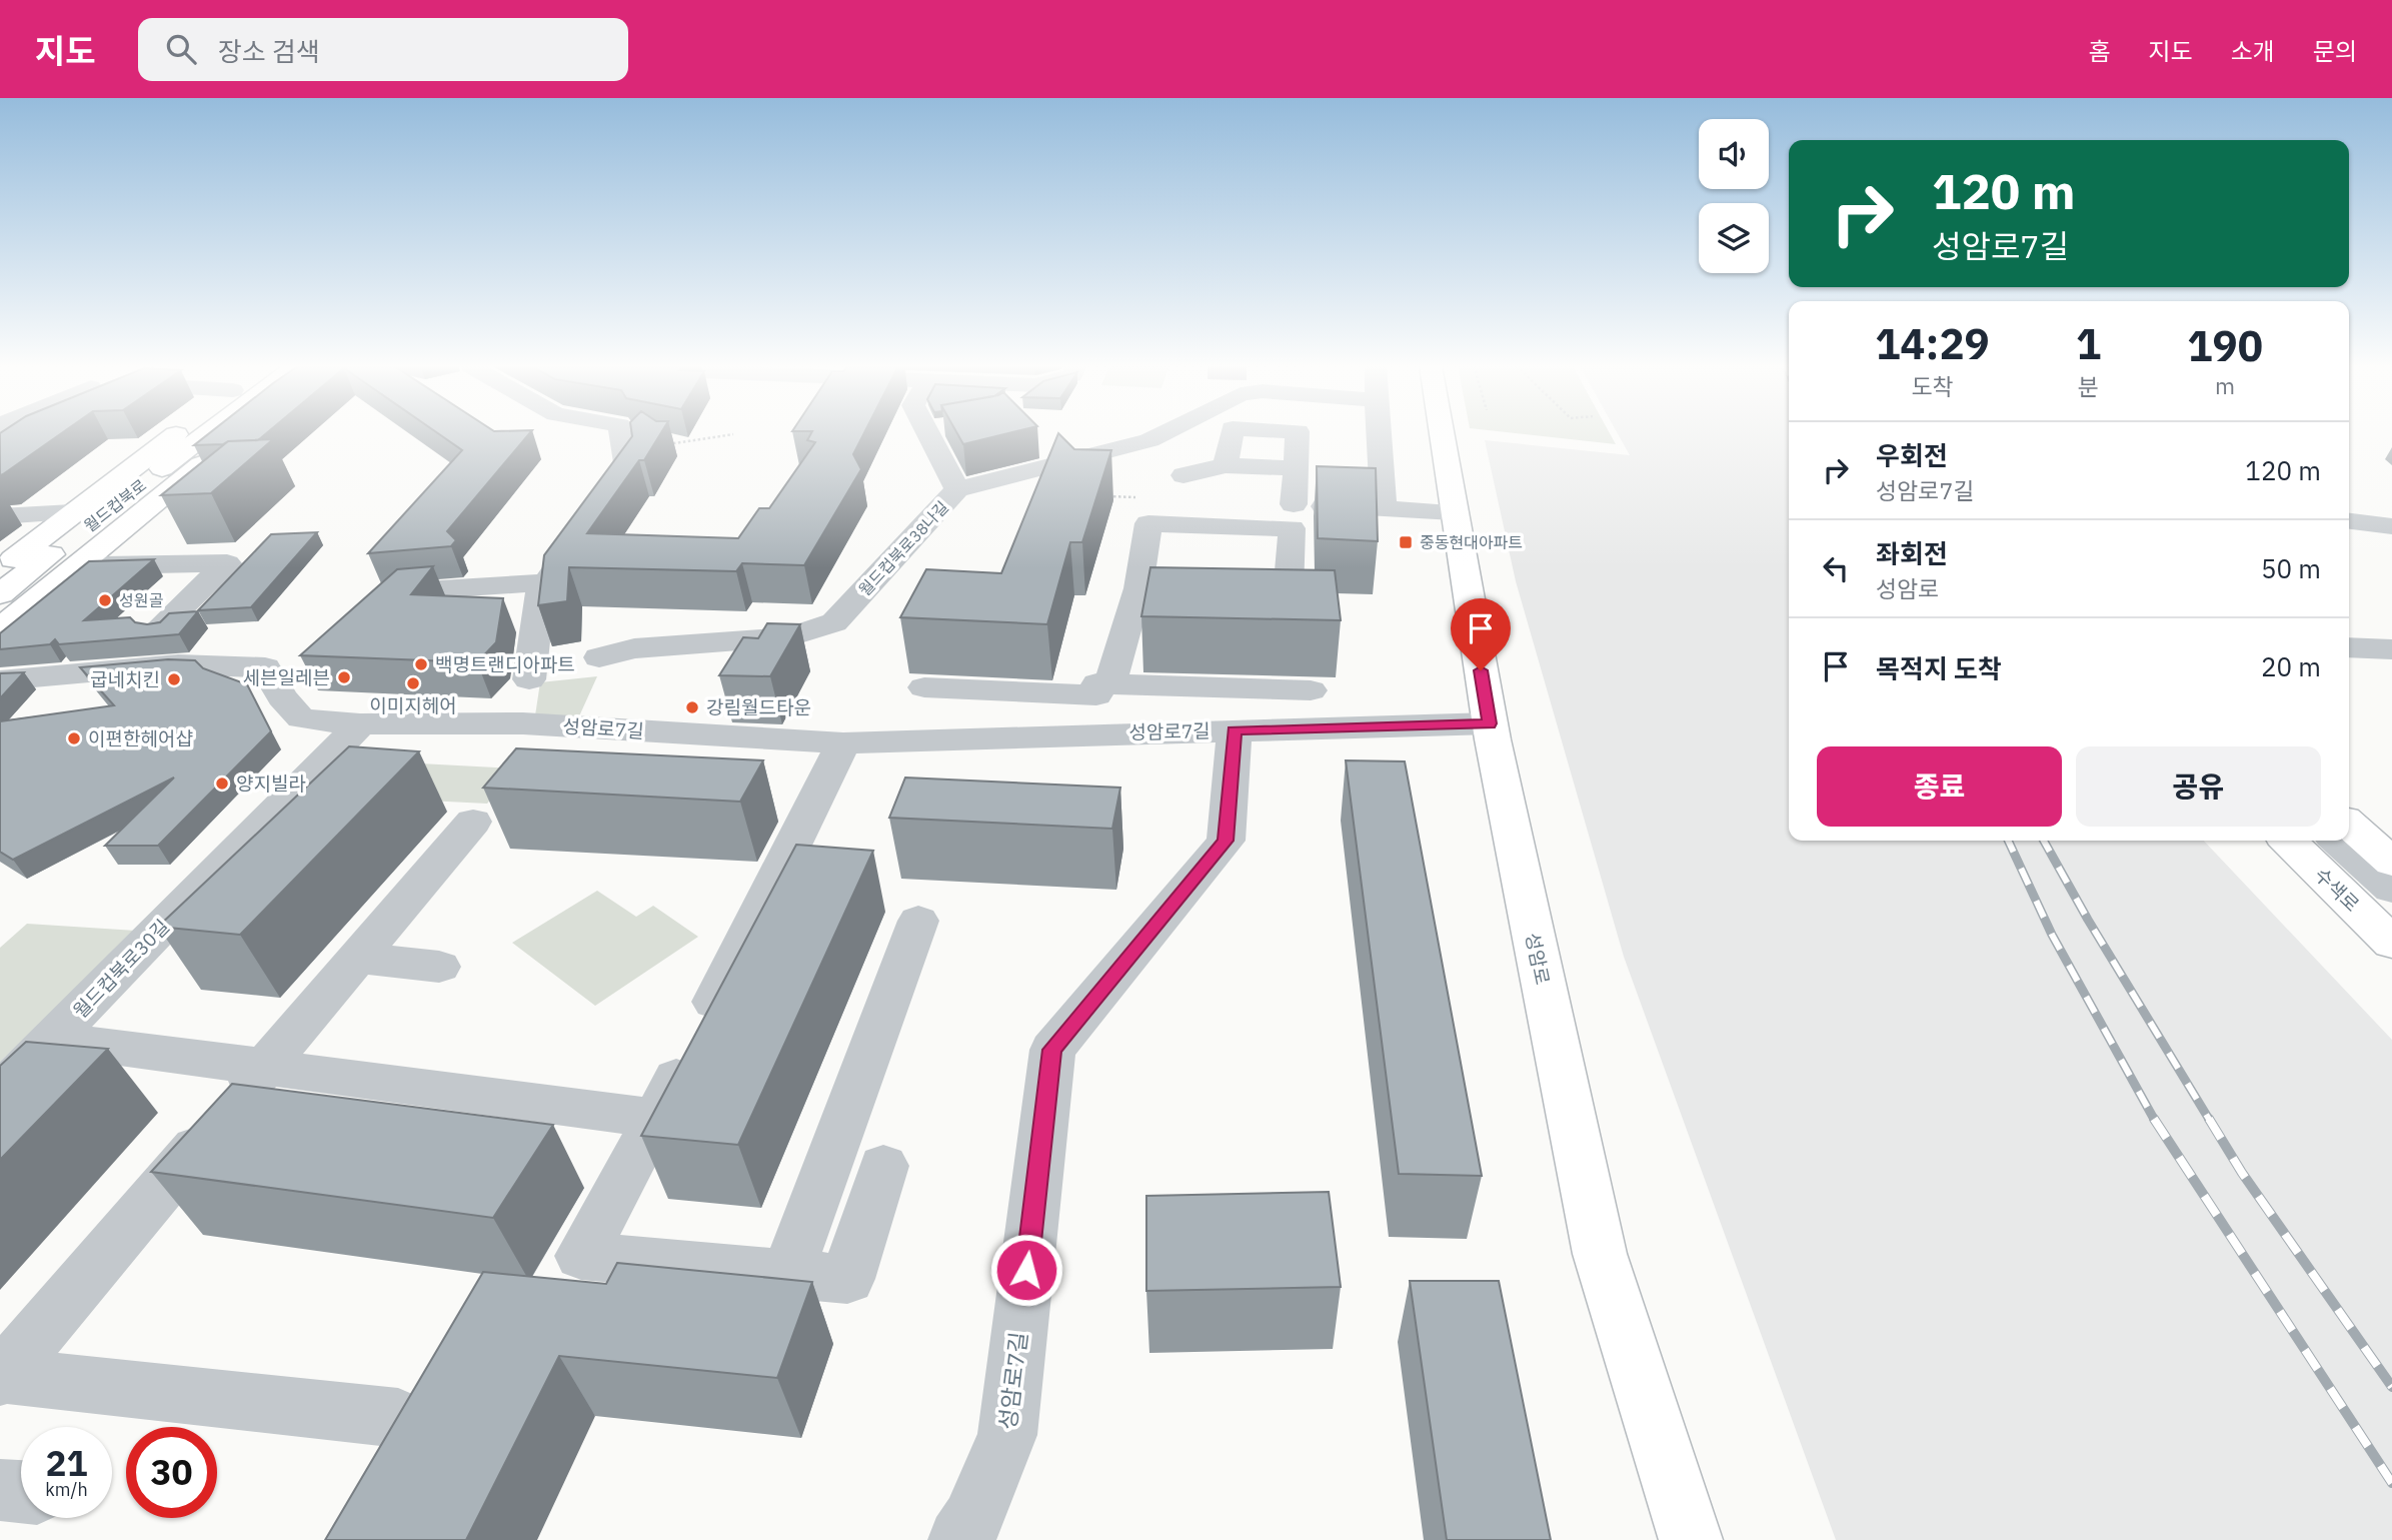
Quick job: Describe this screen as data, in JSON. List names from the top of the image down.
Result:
{
  "streets": {
    "main road": ["월드컵북로", "수색로", "성암로"],
    "street": ["월드컵북로38나길", "성암로7길", "월드컵북로30길"]
  },
  "crossings": [
    ["성암로7길", "성암로"],
    ["성암로7길", "월드컵북로30길"]
  ],
  "places": {
    "transit": ["중동현대아파트"],
    "other": [
      "성원골",
      "백명트랜디아파트",
      "세븐일레븐",
      "굽네치킨",
      "이미지헤어",
      "강림월드타운",
      "이편한헤어샵",
      "양지빌라"
    ]
  },
  "page": {
    "header": "지도",
    "search": "장소 검색",
    "nav": [
      "홈",
      "지도",
      "소개",
      "문의"
    ],
    "turn": ["120 m", "성암로7길"],
    "eta": [
      "14:29",
      "도착",
      "1",
      "분",
      "190",
      "m"
    ],
    "list": [
      {
        "name": "우회전",
        "note": "성암로7길",
        "value": "120 m"
      },
      {
        "name": "좌회전",
        "note": "성암로",
        "value": "50 m"
      },
      {
        "name": "목적지 도착",
        "value": "20 m"
      }
    ],
    "buttons": ["종료", "공유"],
    "speed": "21 km/h",
    "limit": "30"
  }
}
